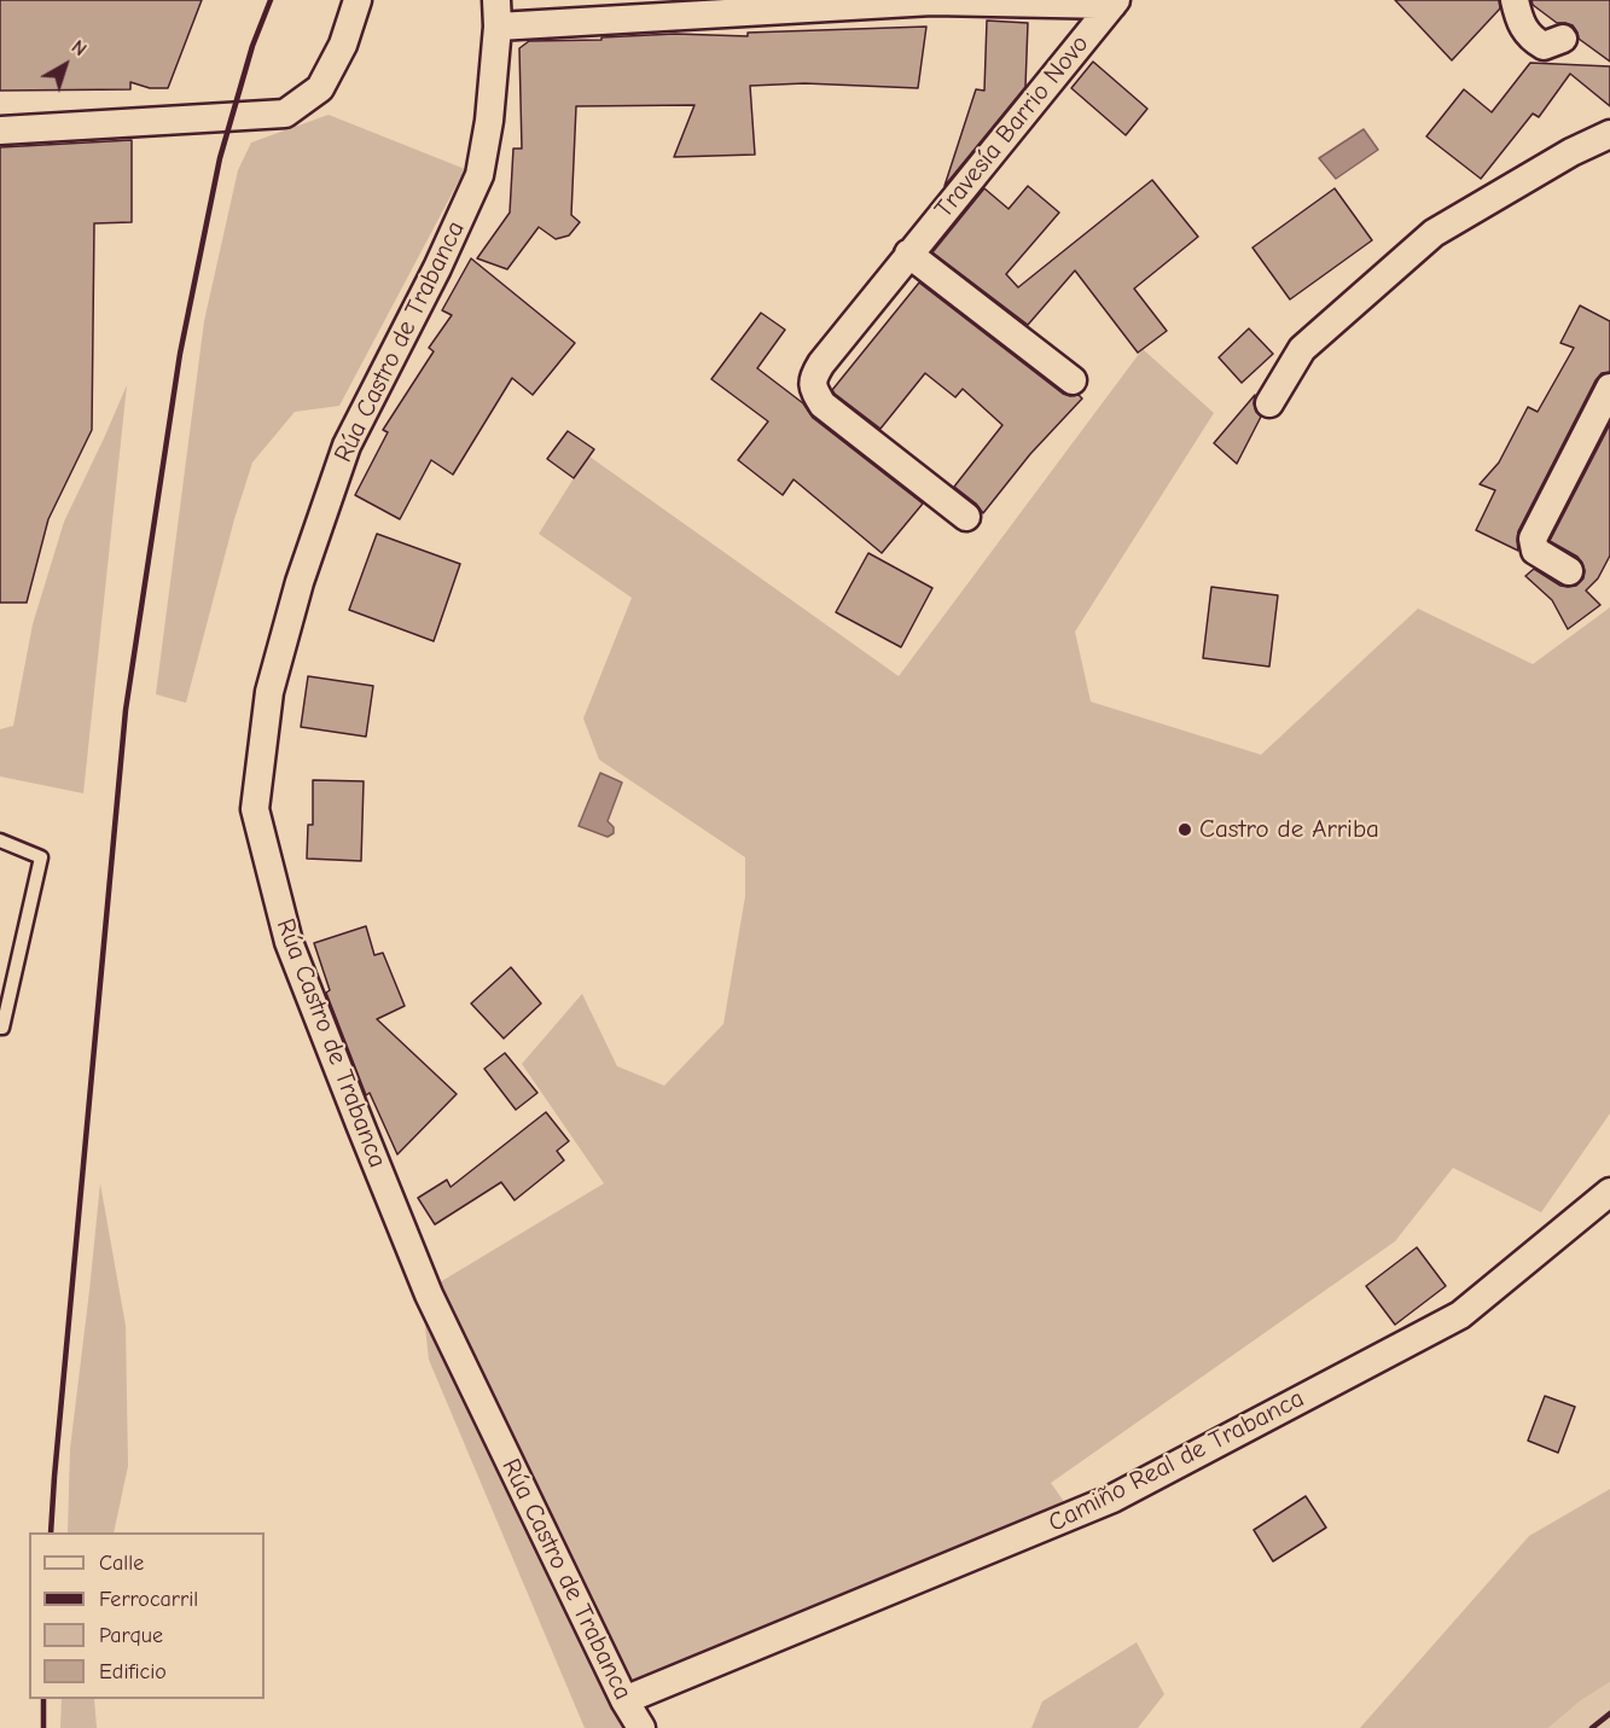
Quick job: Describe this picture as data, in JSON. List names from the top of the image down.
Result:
{
  "streets": {
    "street": ["Travesía Barrio Novo", "Rúa Castro de Trabanca", "Camiño Real de Trabanca"]
  },
  "crossings": [
    ["Rúa Castro de Trabanca", "Camiño Real de Trabanca"]
  ],
  "places": ["Castro de Arriba"],
  "legend": [
    "Calle",
    "Ferrocarril",
    "Parque",
    "Edificio"
  ],
  "north": "top right"
}
